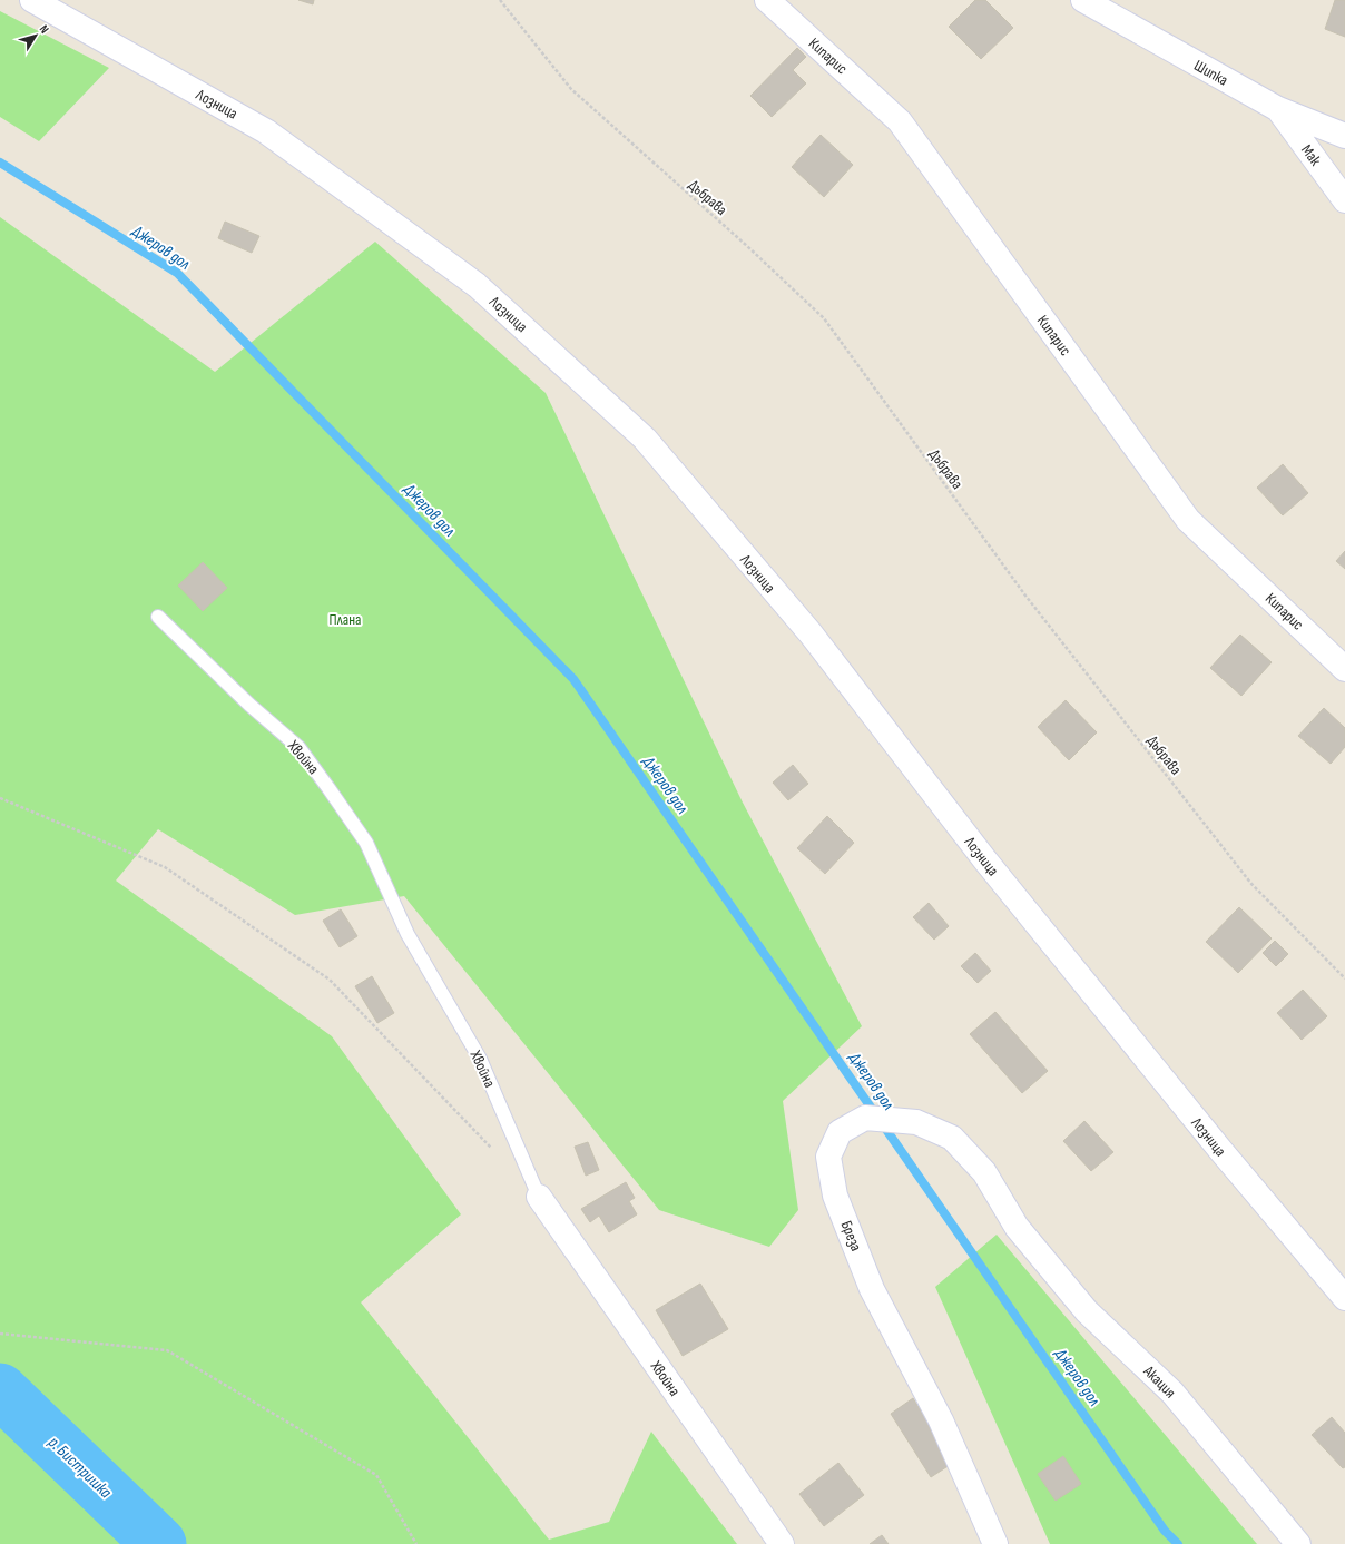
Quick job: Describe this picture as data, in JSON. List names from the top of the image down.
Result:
{
  "streets": {
    "street": [
      "Кипарис",
      "Шипка",
      "Лозница",
      "Мак",
      "Хвойна",
      "Бреза",
      "Акация"
    ],
    "path": ["Дъбрава"]
  },
  "crossings": [
    ["Шипка", "Мак"],
    ["Бреза", "Акация"]
  ],
  "water": ["Джеров дол", "р. Бистришка"],
  "parks": ["Плана"],
  "north": "top right"
}
